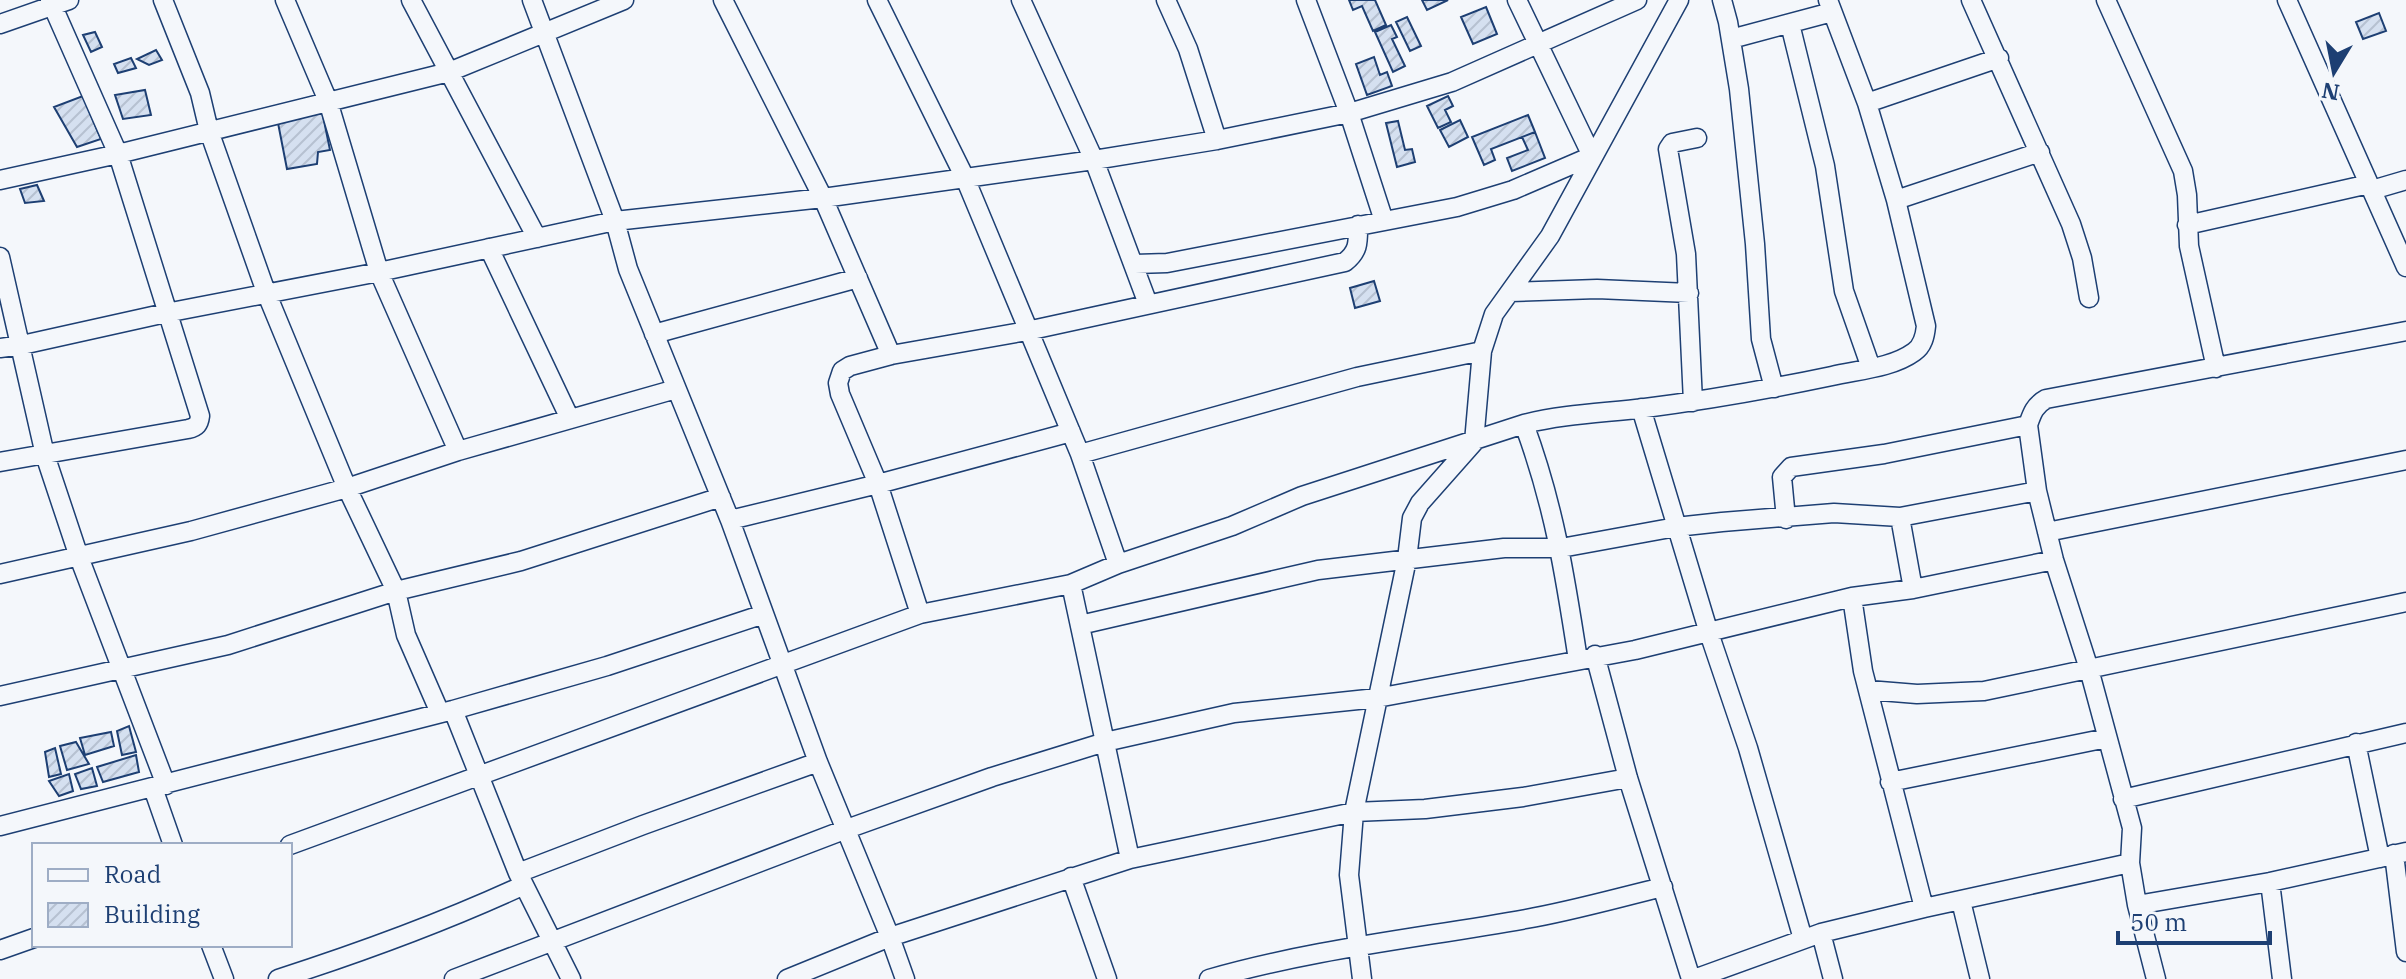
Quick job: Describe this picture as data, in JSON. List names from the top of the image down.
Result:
{
  "legend": ["Road", "Building"],
  "scale_bar": "50 m",
  "north": "bottom"
}
